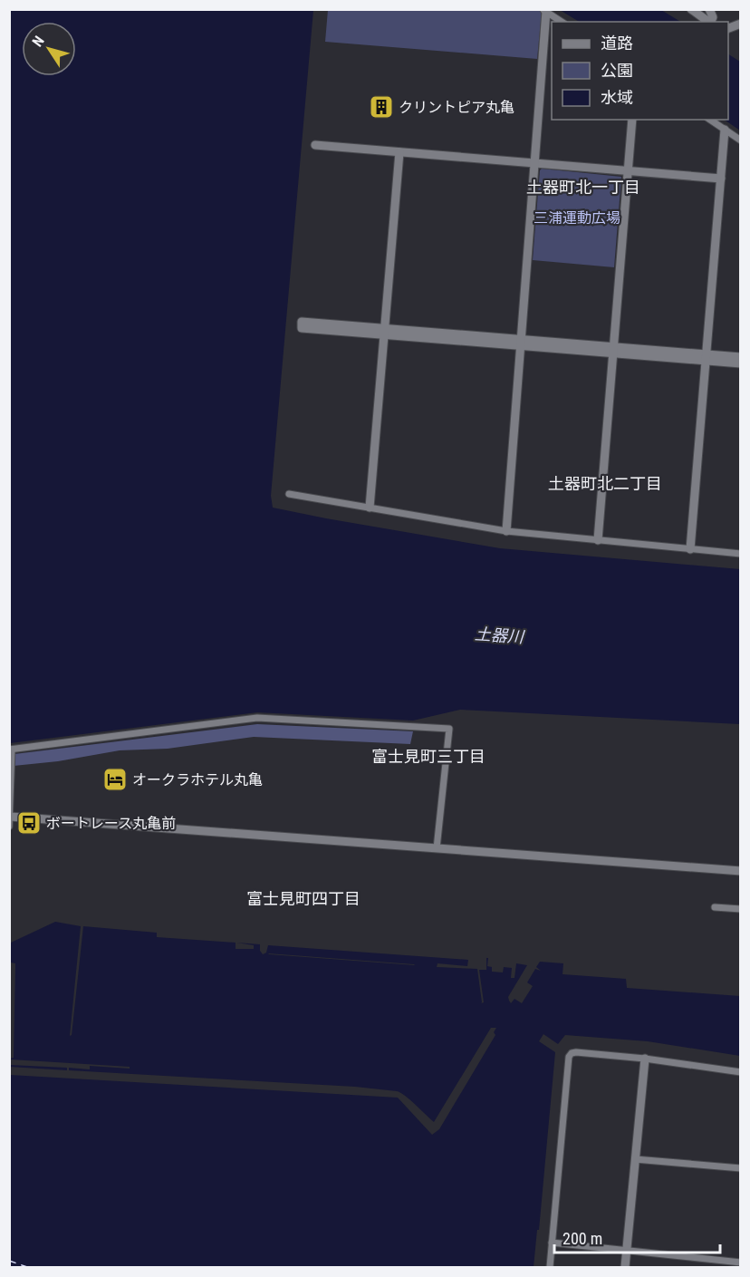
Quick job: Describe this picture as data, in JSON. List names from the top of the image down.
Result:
{
  "districts": [
    "土器町北一丁目",
    "土器町北二丁目",
    "富士見町三丁目",
    "富士見町四丁目"
  ],
  "water": ["土器川"],
  "parks": ["三浦運動広場"],
  "places": {
    "building": ["クリントピア丸亀"],
    "hotel": ["オークラホテル丸亀"],
    "bus stop": ["ボートレース丸亀前"]
  },
  "legend": ["道路", "公園", "水域"],
  "scale_bar": "200 m",
  "north": "top left"
}
